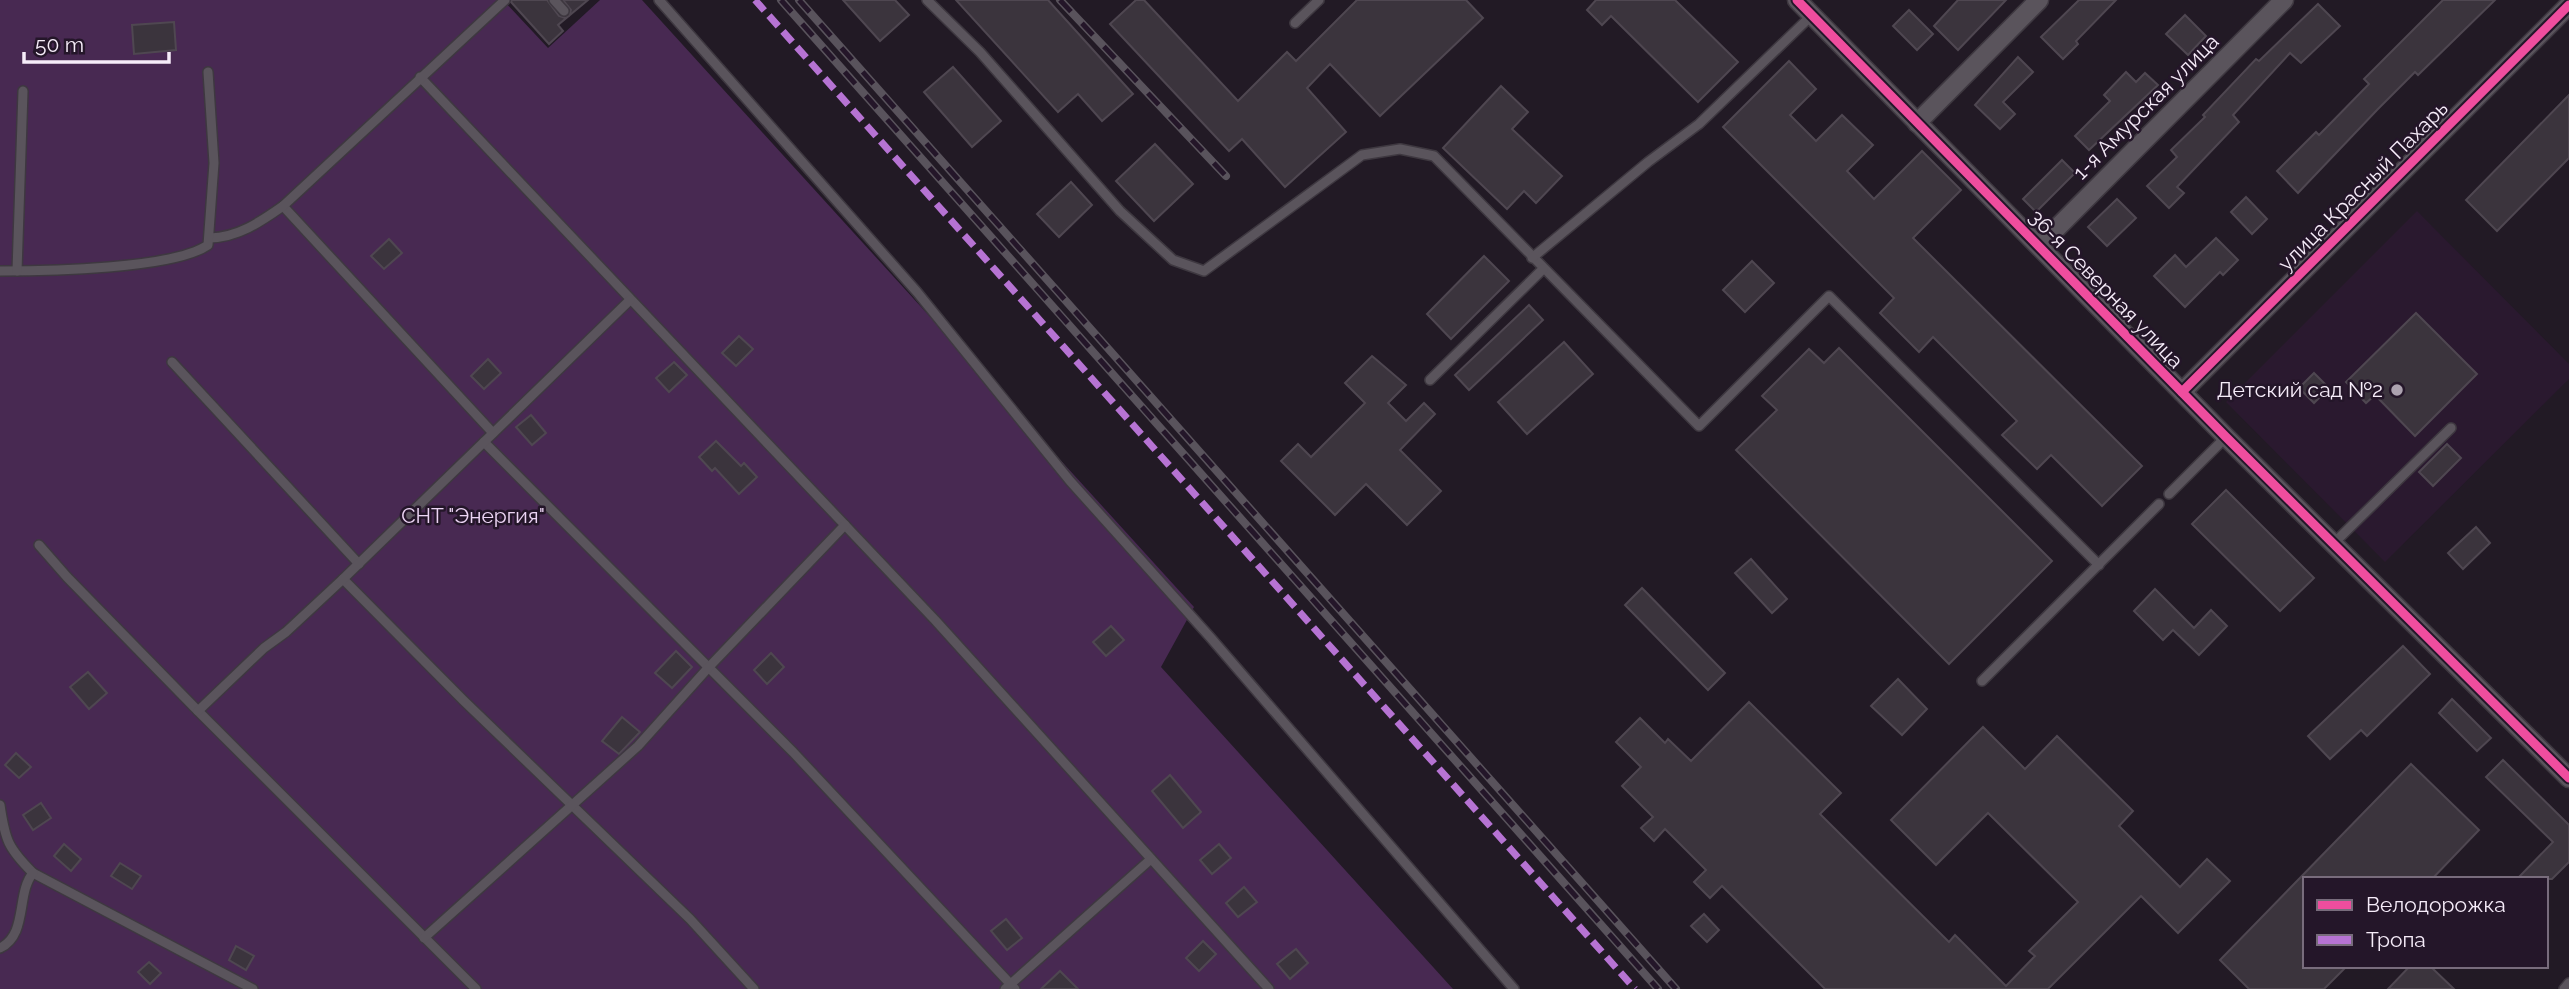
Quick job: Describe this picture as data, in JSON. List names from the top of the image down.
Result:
{
  "streets": {
    "street": ["1-я Амурская улица", "улица Красный Пахарь", "36-я Северная улица"]
  },
  "crossings": [
    ["1-я Амурская улица", "36-я Северная улица"],
    ["улица Красный Пахарь", "36-я Северная улица"]
  ],
  "parks": ["СНТ \"Энергия\""],
  "places": ["Детский сад №2"],
  "legend": ["Велодорожка", "Тропа"],
  "scale_bar": "50 m"
}
